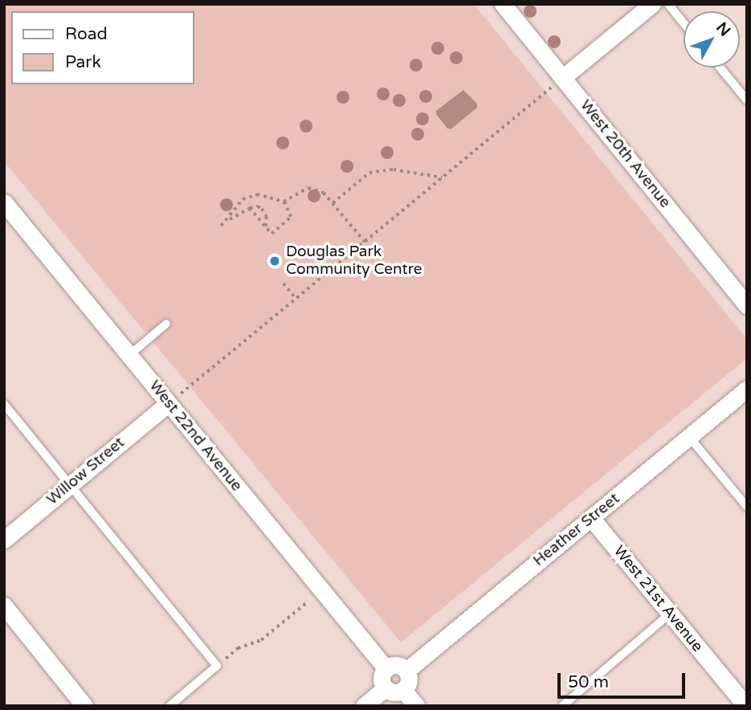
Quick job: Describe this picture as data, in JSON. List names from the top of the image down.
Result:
{
  "streets": {
    "street": [
      "West 20th Avenue",
      "West 22nd Avenue",
      "Willow Street",
      "Heather Street",
      "West 21st Avenue"
    ]
  },
  "crossings": [
    ["West 22nd Avenue", "Willow Street"],
    ["West 22nd Avenue", "Heather Street"],
    ["Heather Street", "West 21st Avenue"]
  ],
  "places": ["Douglas Park Community Centre"],
  "legend": ["Road", "Park"],
  "scale_bar": "50 m",
  "north": "top right"
}
